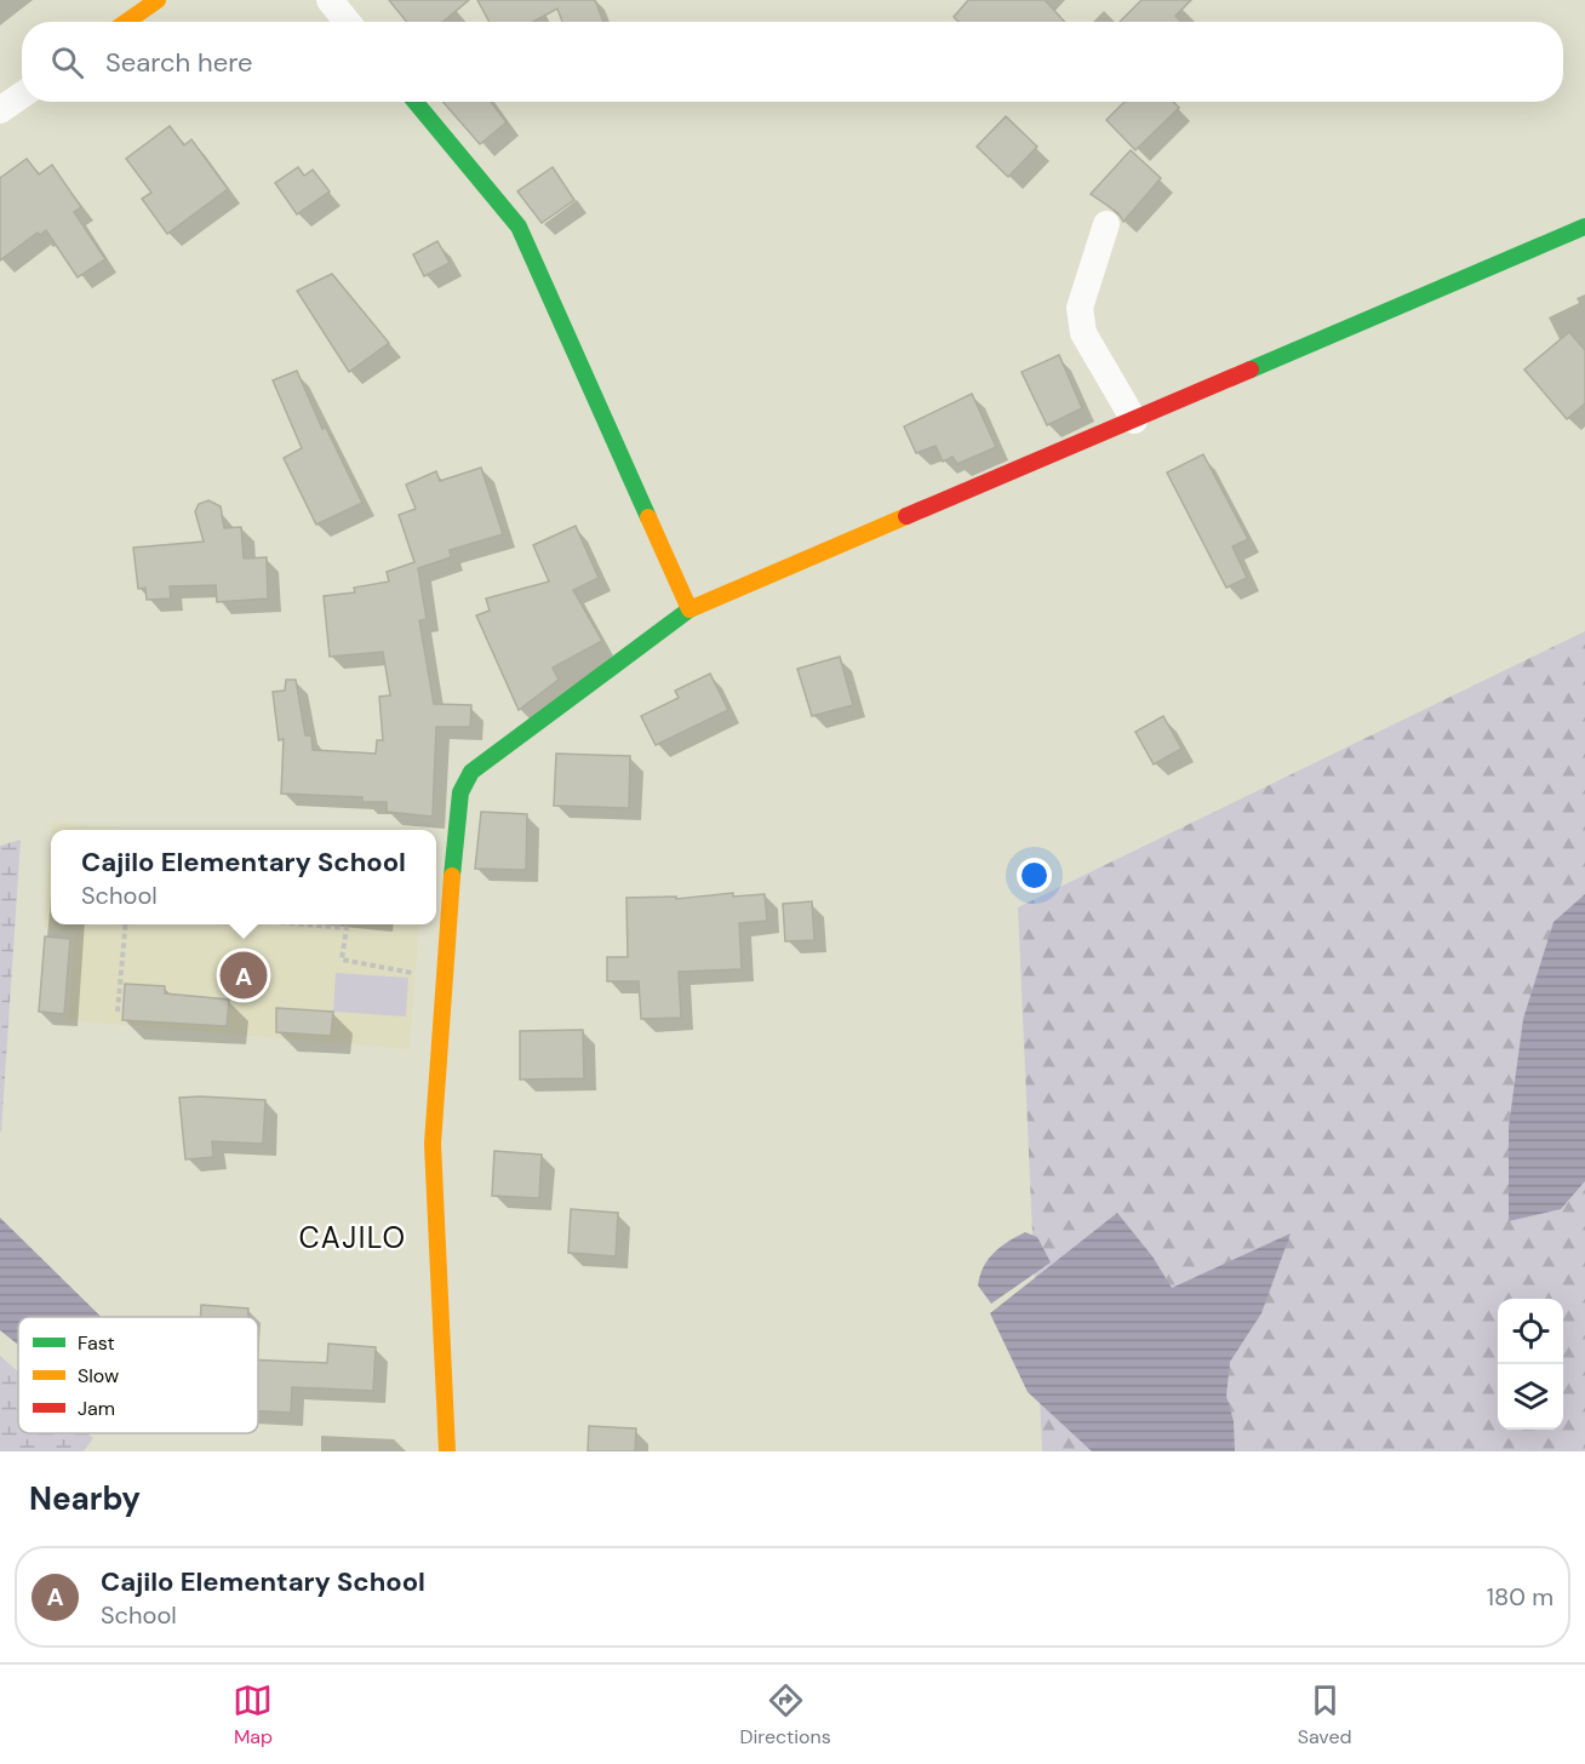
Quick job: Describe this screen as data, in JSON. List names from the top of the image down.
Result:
{
  "districts": ["CAJILO"],
  "legend": ["Fast", "Slow", "Jam"],
  "page": {
    "search": "Search here",
    "popup": ["Cajilo Elementary School", "School"],
    "pins": "A",
    "heading": "Nearby",
    "list": [
      {
        "mark": "A",
        "name": "Cajilo Elementary School",
        "note": "School",
        "value": "180 m"
      }
    ],
    "nav": ["Map", "Directions", "Saved"]
  }
}
